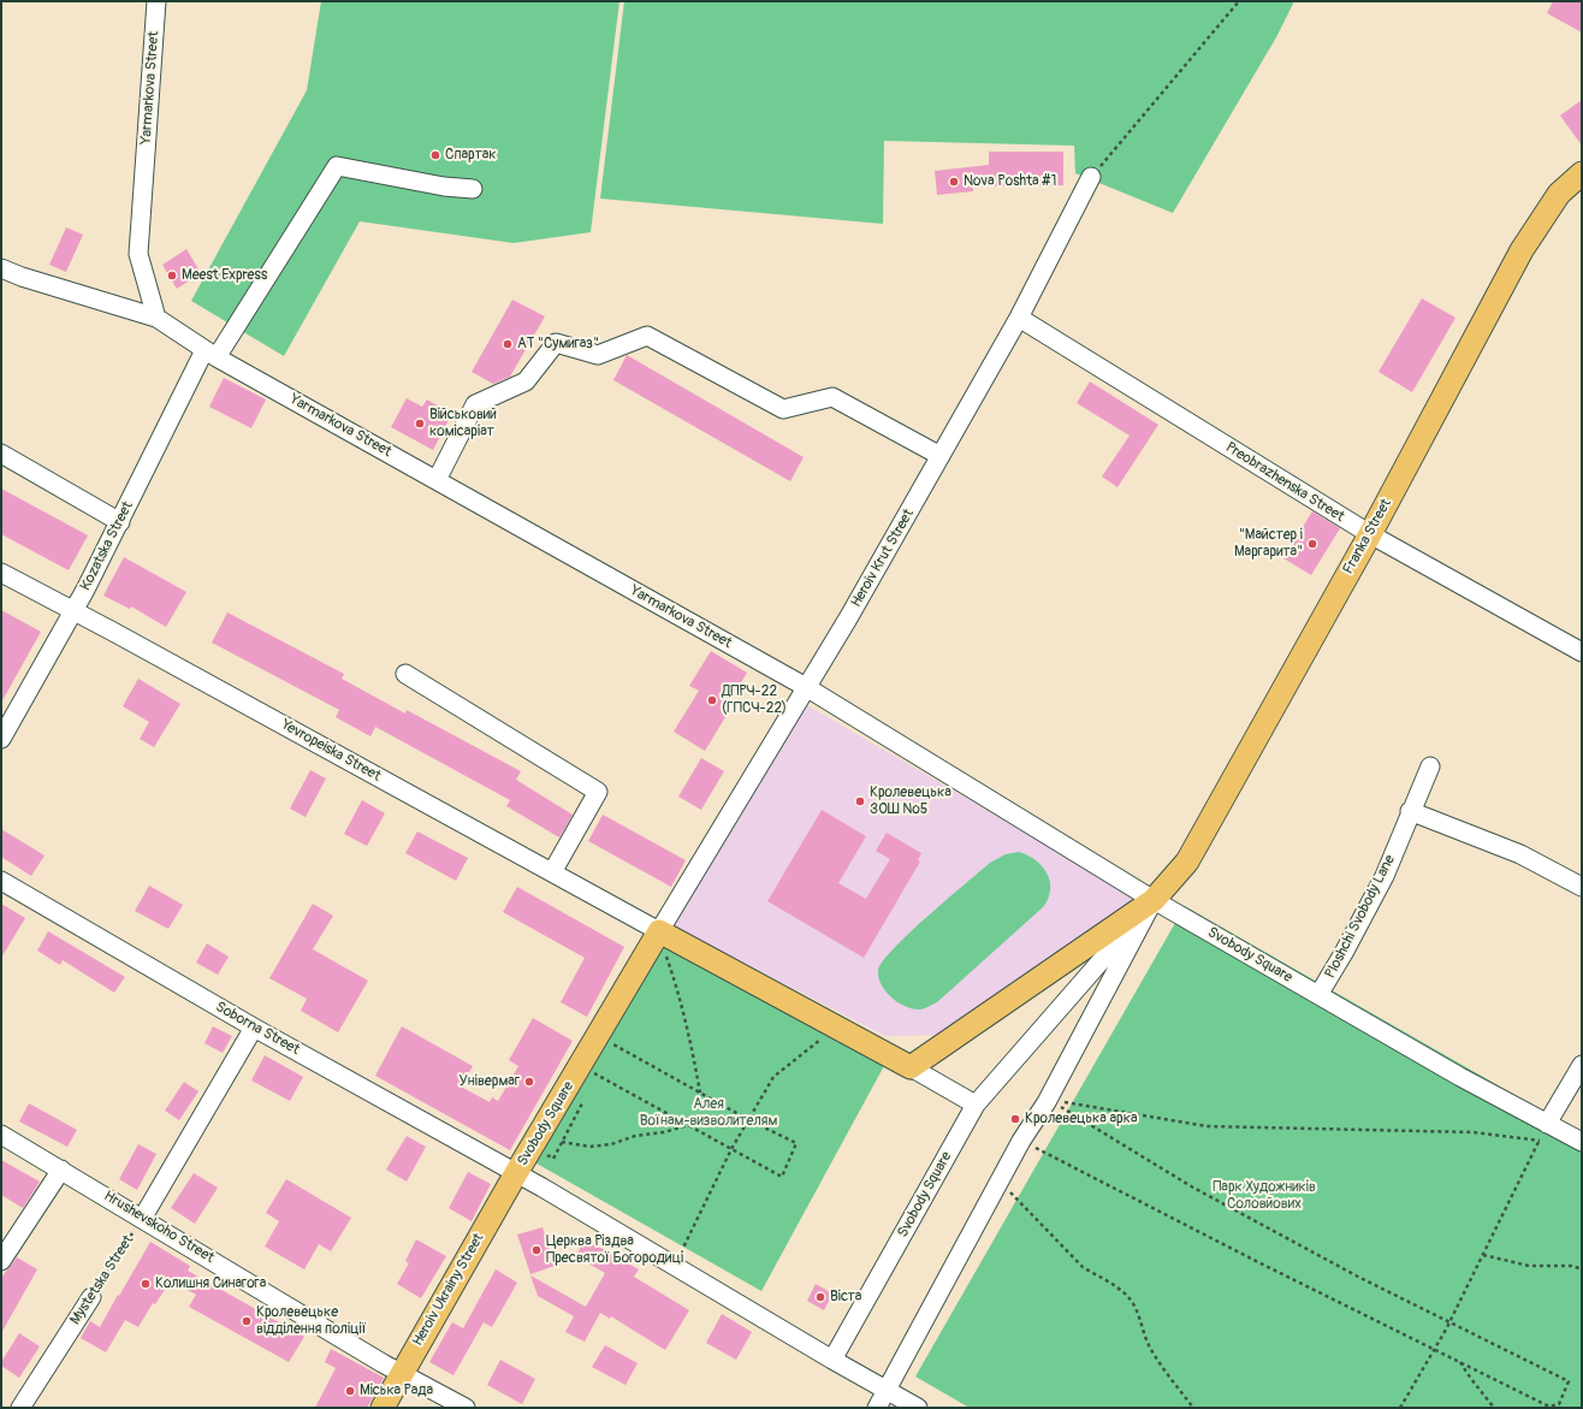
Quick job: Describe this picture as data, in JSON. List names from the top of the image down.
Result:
{
  "streets": {
    "main road": ["Franka Street", "Svobody Square", "Heroiv Ukrainy Street"],
    "street": [
      "Yarmarkova Street",
      "Preobrazhenska Street",
      "Kozatska Street",
      "Heroiv Krut Street",
      "Yevropeiska Street",
      "Ploshchi Svobody Lane",
      "Soborna Street",
      "Hrushevskoho Street",
      "Mystetska Street"
    ]
  },
  "crossings": [
    ["Yarmarkova Street", "Franka Street"],
    ["Yarmarkova Street", "Kozatska Street"],
    ["Yarmarkova Street", "Heroiv Krut Street"],
    ["Yarmarkova Street", "Svobody Square"],
    ["Preobrazhenska Street", "Franka Street"],
    ["Preobrazhenska Street", "Heroiv Krut Street"],
    ["Franka Street", "Svobody Square"],
    ["Kozatska Street", "Yevropeiska Street"],
    ["Heroiv Krut Street", "Yevropeiska Street"],
    ["Heroiv Krut Street", "Svobody Square"],
    ["Yevropeiska Street", "Svobody Square"],
    ["Ploshchi Svobody Lane", "Svobody Square"],
    ["Svobody Square", "Soborna Street"],
    ["Svobody Square", "Heroiv Ukrainy Street"],
    ["Soborna Street", "Heroiv Ukrainy Street"],
    ["Hrushevskoho Street", "Mystetska Street"],
    ["Hrushevskoho Street", "Heroiv Ukrainy Street"]
  ],
  "parks": ["Алея Воїнам-визволителям", "Парк Художників Соловйових"],
  "places": [
    "Спартак",
    "Nova Poshta #1",
    "Meest Express",
    "АТ \"Сумигаз\"",
    "Військовий комісаріат",
    "\"Майстер і Маргарита\"",
    "ДПРЧ-22 (ГПСЧ-22)",
    "Кролевецька ЗОШ №5",
    "Універмаг",
    "Кролевецька арка",
    "Церква Різдва Пресвятої Богородиці",
    "Колишня Синагога",
    "Віста",
    "Кролевецьке відділення поліції",
    "Міська Рада"
  ]
}
